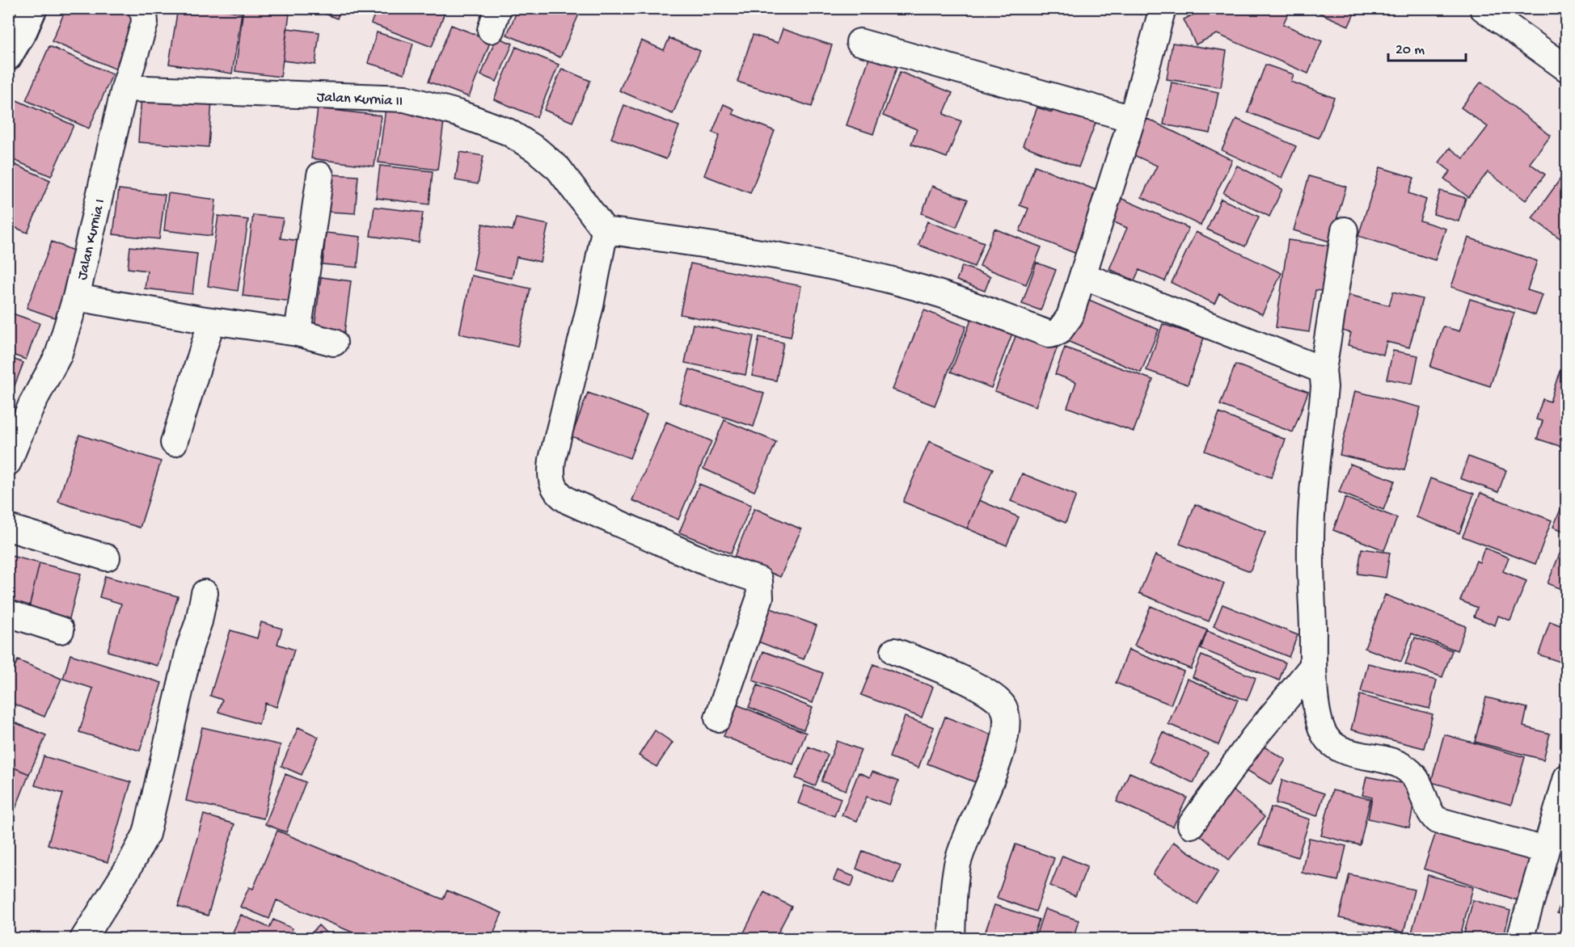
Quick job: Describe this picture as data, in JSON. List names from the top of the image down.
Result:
{
  "streets": {
    "street": ["Jalan Kurnia II", "Jalan Kurnia I"]
  },
  "crossings": [
    ["Jalan Kurnia II", "Jalan Kurnia I"]
  ],
  "scale_bar": "20 m"
}
